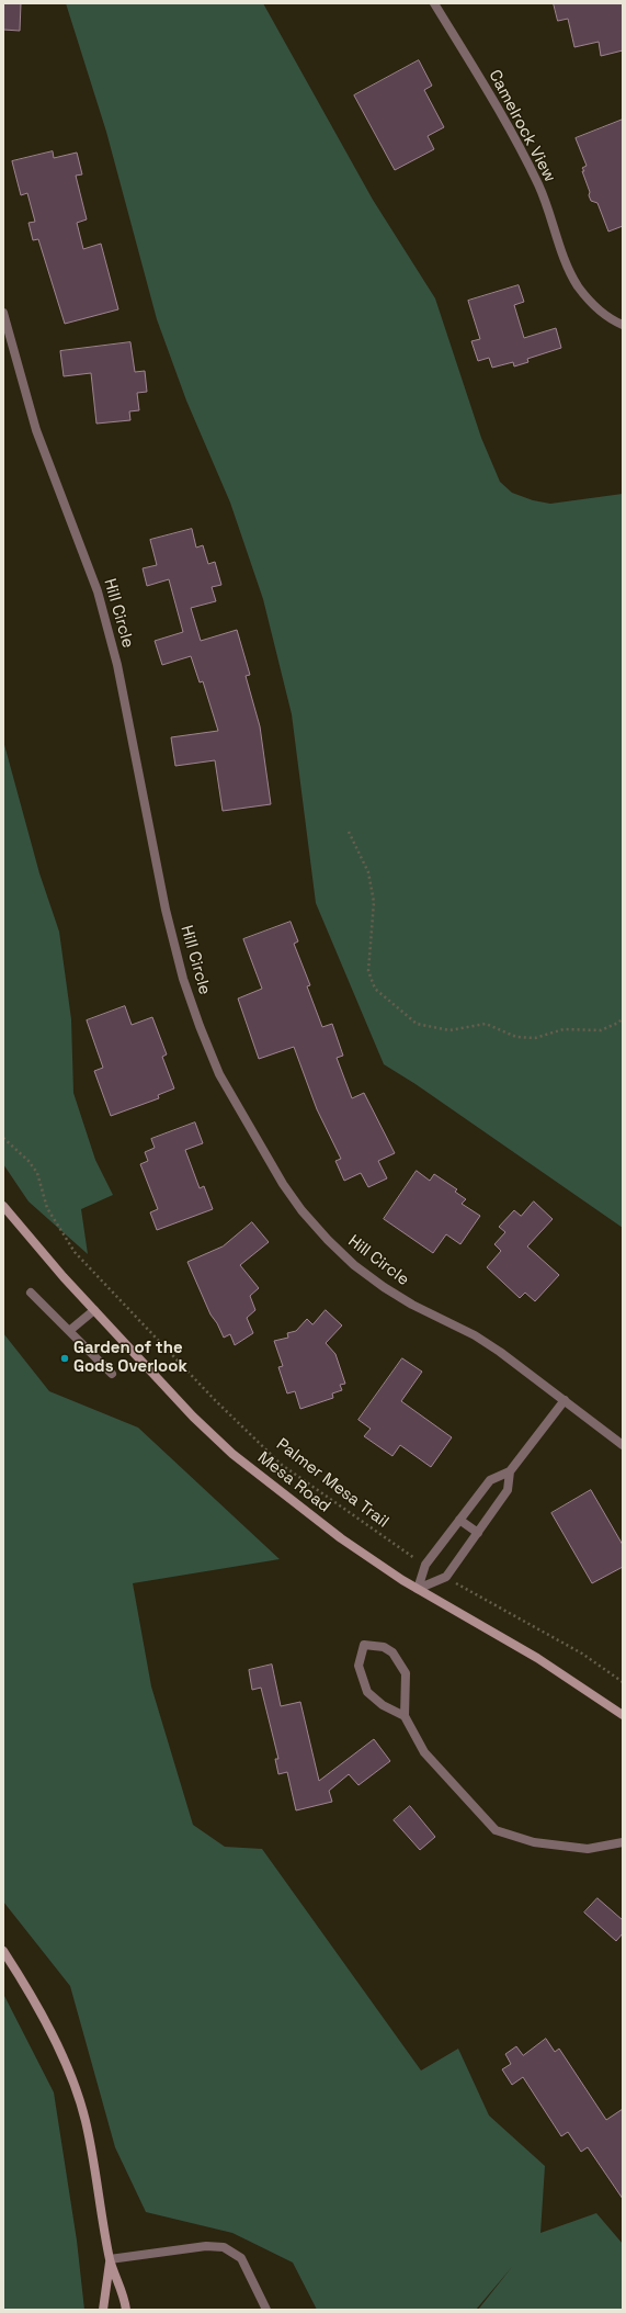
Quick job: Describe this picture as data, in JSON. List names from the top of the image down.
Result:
{
  "streets": {
    "main road": ["Mesa Road"],
    "street": ["Camelrock View", "Hill Circle"],
    "path": ["Palmer Mesa Trail"]
  },
  "places": ["Garden of the Gods Overlook"]
}
